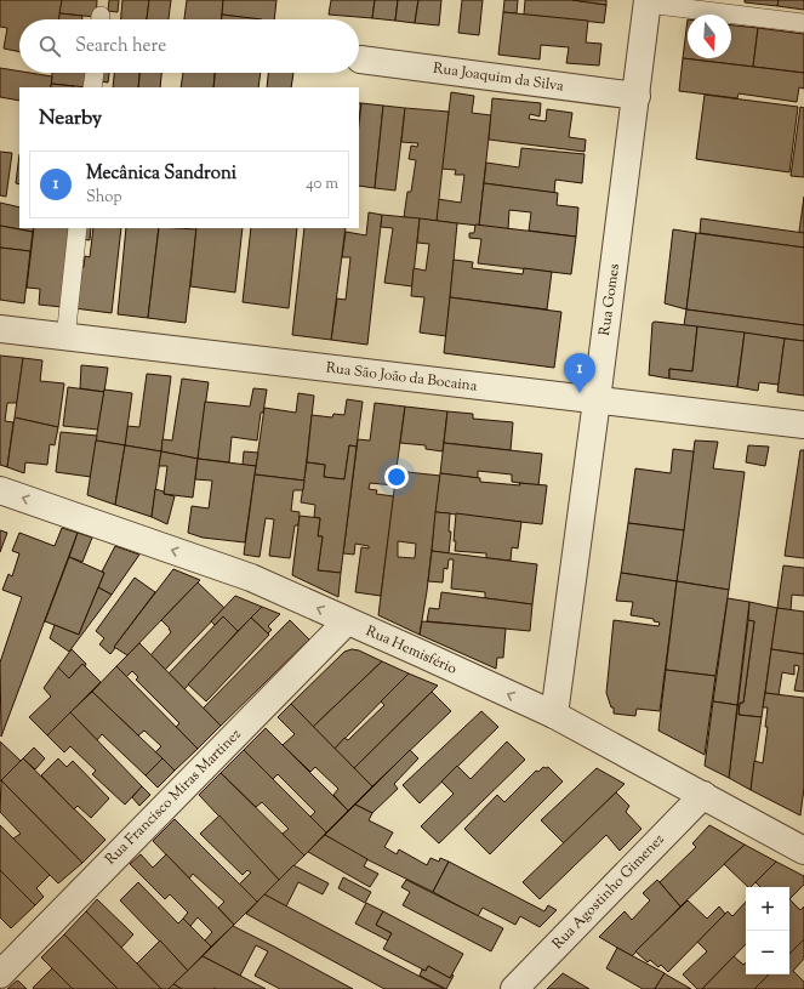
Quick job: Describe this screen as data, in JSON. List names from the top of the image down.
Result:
{
  "streets": {
    "street": [
      "Rua Joaquim da Silva",
      "Rua Gomes",
      "Rua São João da Bocaina",
      "Rua Hemisfério",
      "Rua Francisco Miras Martinez",
      "Rua Agostinho Gimenez"
    ]
  },
  "crossings": [
    ["Rua Joaquim da Silva", "Rua Gomes"],
    ["Rua Gomes", "Rua São João da Bocaina"],
    ["Rua Gomes", "Rua Hemisfério"],
    ["Rua Hemisfério", "Rua Francisco Miras Martinez"],
    ["Rua Hemisfério", "Rua Agostinho Gimenez"]
  ],
  "one_way": ["Rua Hemisfério"],
  "north": "bottom",
  "page": {
    "search": "Search here",
    "heading": "Nearby",
    "list": [
      {
        "mark": "1",
        "name": "Mecânica Sandroni",
        "note": "Shop",
        "value": "40 m"
      }
    ],
    "pins": "1",
    "map_buttons": ["+", "−"]
  }
}
